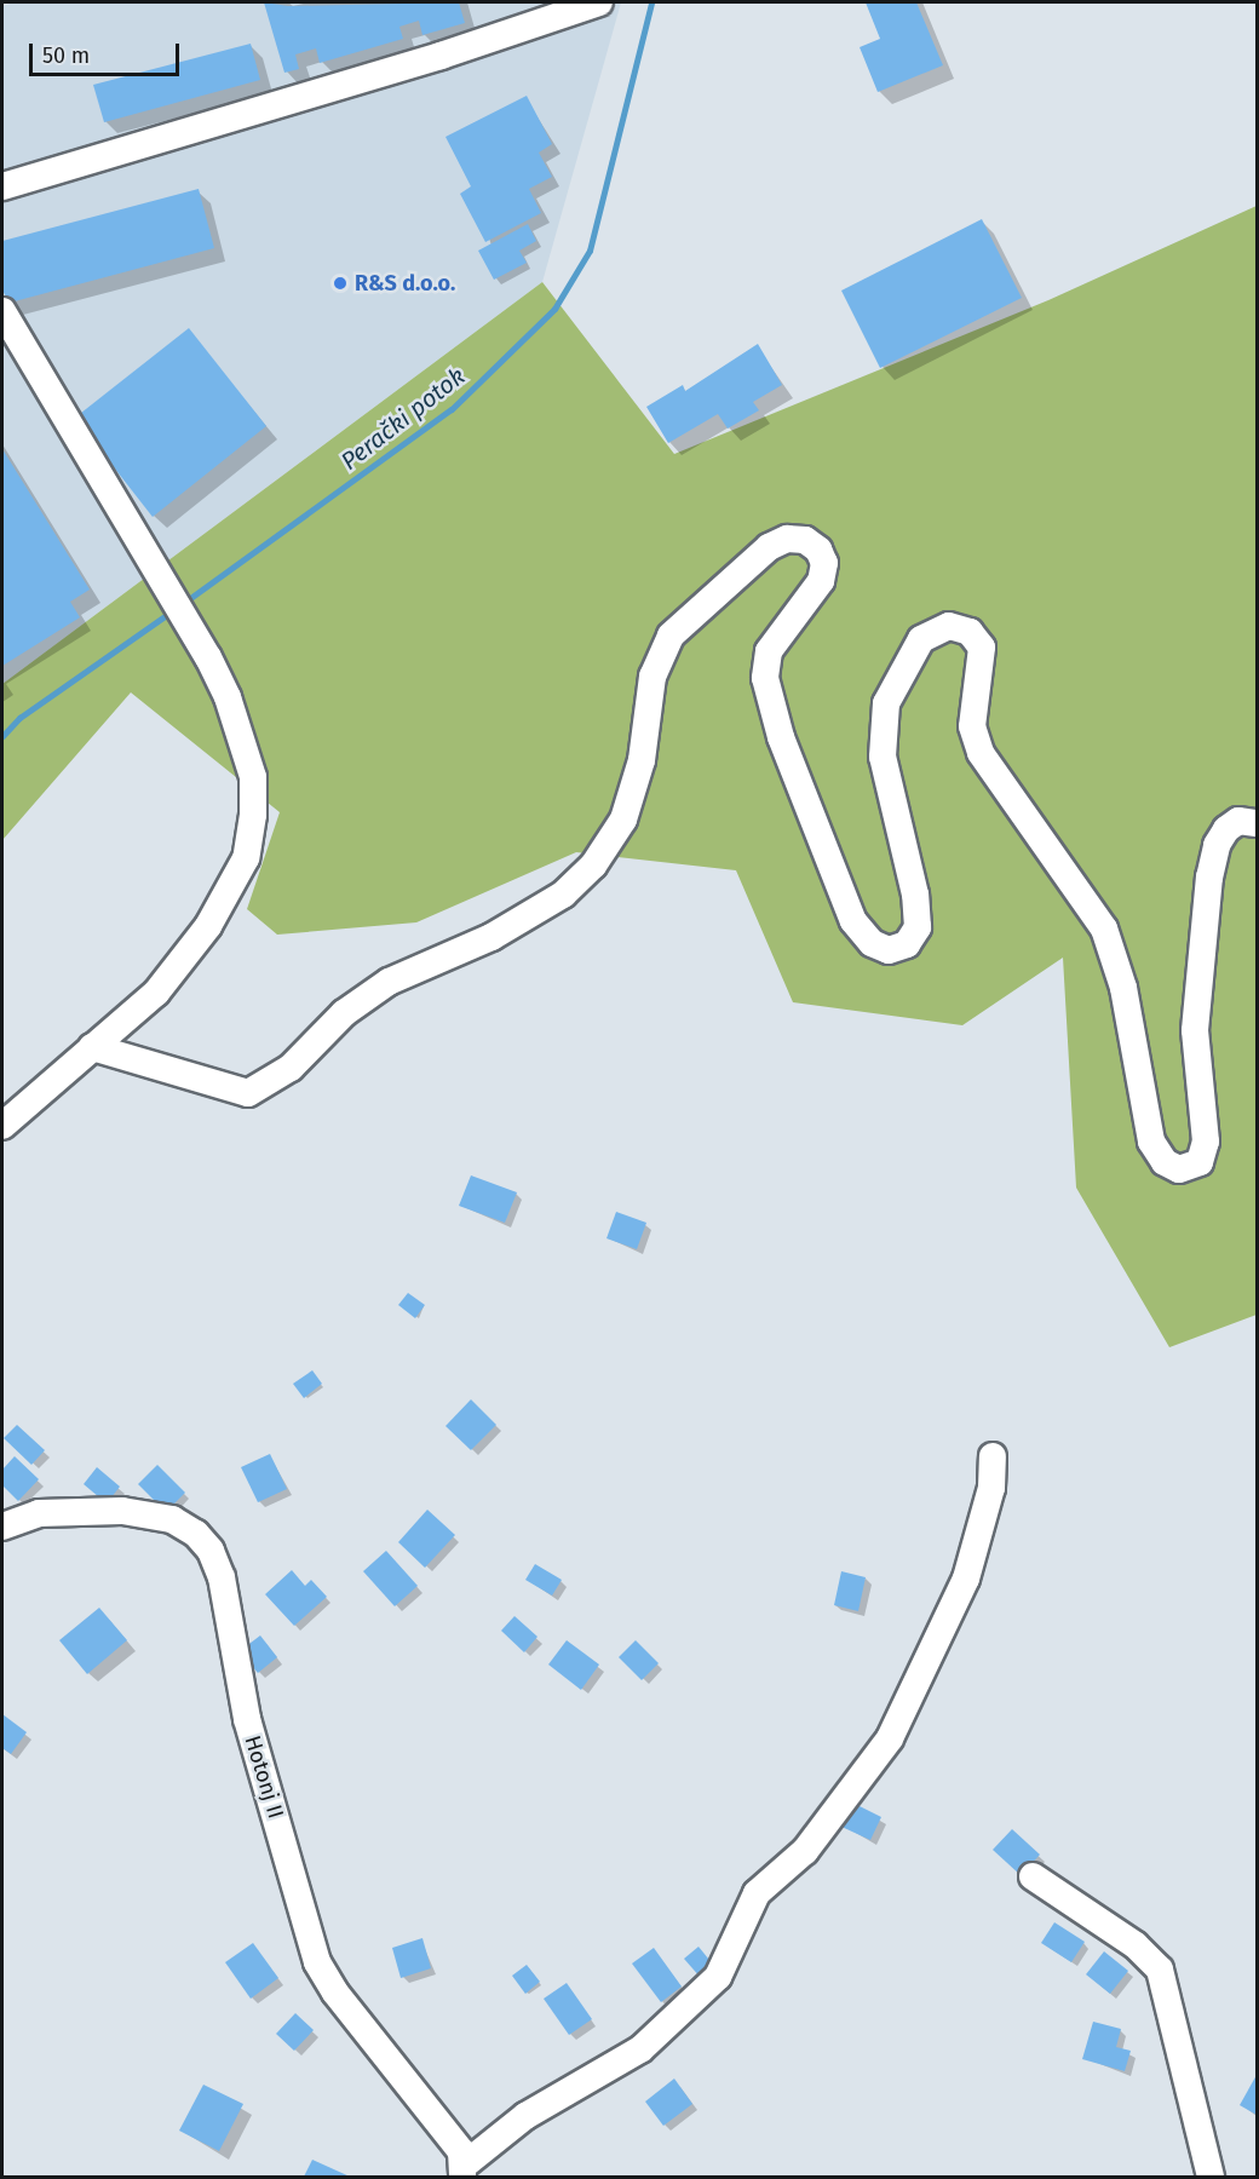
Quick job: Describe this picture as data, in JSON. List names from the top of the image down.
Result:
{
  "streets": {
    "street": ["Hotonj II"]
  },
  "water": ["Perački potok"],
  "places": ["R&S d.o.o."],
  "scale_bar": "50 m"
}
